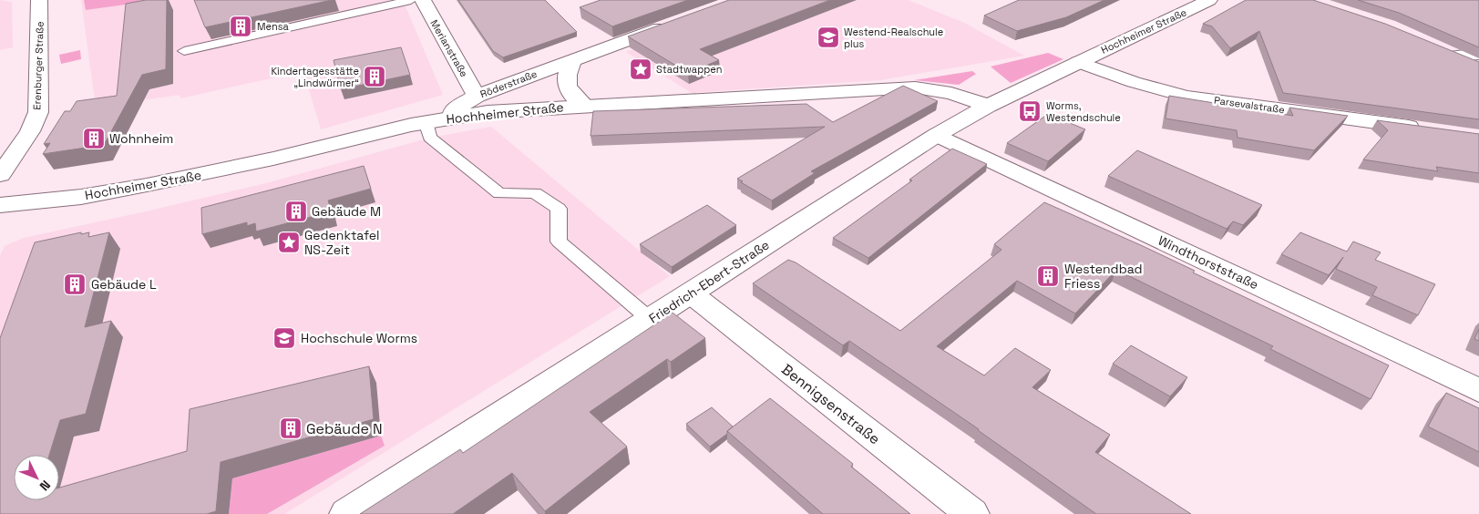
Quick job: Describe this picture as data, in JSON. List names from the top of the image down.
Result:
{
  "streets": {
    "street": [
      "Hochheimer Straße",
      "Merianstraße",
      "Erenburger Straße",
      "Röderstraße",
      "Parsevalstraße",
      "Windthorststraße",
      "Friedrich-Ebert-Straße",
      "Bennigsenstraße"
    ]
  },
  "crossings": [
    ["Hochheimer Straße", "Röderstraße"],
    ["Hochheimer Straße", "Parsevalstraße"],
    ["Hochheimer Straße", "Friedrich-Ebert-Straße"],
    ["Merianstraße", "Röderstraße"],
    ["Parsevalstraße", "Friedrich-Ebert-Straße"],
    ["Windthorststraße", "Friedrich-Ebert-Straße"],
    ["Friedrich-Ebert-Straße", "Bennigsenstraße"]
  ],
  "places": {
    "building": [
      "Mensa",
      "Kindertagesstätte „Lindwürmer“",
      "Wohnheim",
      "Gebäude M",
      "Westendbad Friess",
      "Gebäude L",
      "Gebäude N"
    ],
    "school or university": ["Westend-Realschule plus", "Hochschule Worms"],
    "place": ["Stadtwappen", "Gedenktafel NS-Zeit"],
    "bus stop": ["Worms, Westendschule"]
  },
  "north": "bottom right"
}
